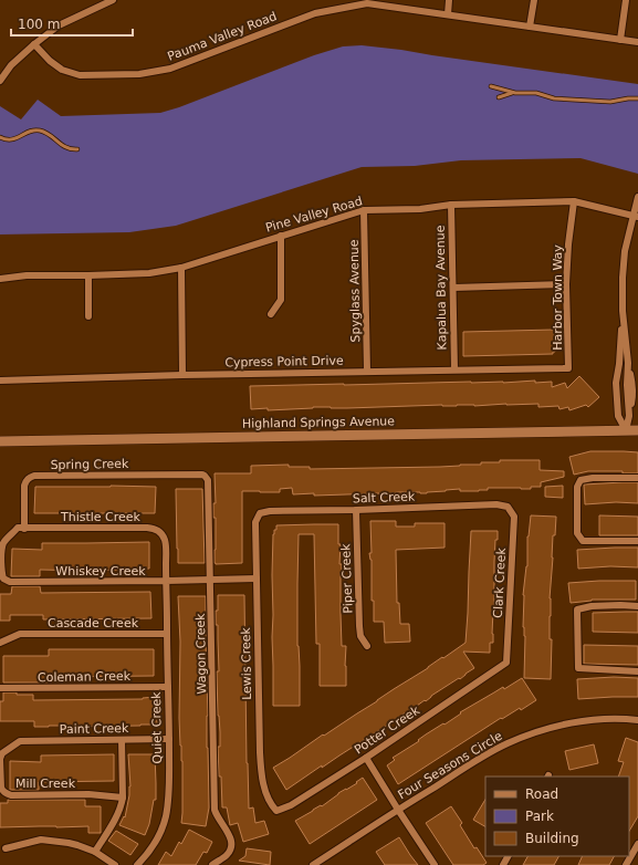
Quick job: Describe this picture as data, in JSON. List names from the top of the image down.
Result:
{
  "streets": {
    "street": [
      "Pauma Valley Road",
      "Pine Valley Road",
      "Kapalua Bay Avenue",
      "Spyglass Avenue",
      "Harbor Town Way",
      "Cypress Point Drive",
      "Highland Springs Avenue",
      "Spring Creek",
      "Salt Creek",
      "Thistle Creek",
      "Whiskey Creek",
      "Piper Creek",
      "Clark Creek",
      "Cascade Creek",
      "Wagon Creek",
      "Lewis Creek",
      "Coleman Creek",
      "Quiet Creek",
      "Paint Creek",
      "Potter Creek",
      "Four Seasons Circle",
      "Mill Creek"
    ]
  },
  "crossings": [
    ["Pine Valley Road", "Kapalua Bay Avenue"],
    ["Pine Valley Road", "Spyglass Avenue"],
    ["Pine Valley Road", "Harbor Town Way"],
    ["Kapalua Bay Avenue", "Cypress Point Drive"],
    ["Spyglass Avenue", "Cypress Point Drive"],
    ["Harbor Town Way", "Cypress Point Drive"],
    ["Spring Creek", "Thistle Creek"],
    ["Spring Creek", "Whiskey Creek"],
    ["Spring Creek", "Wagon Creek"],
    ["Salt Creek", "Piper Creek"],
    ["Salt Creek", "Clark Creek"],
    ["Salt Creek", "Lewis Creek"],
    ["Thistle Creek", "Whiskey Creek"],
    ["Thistle Creek", "Quiet Creek"],
    ["Whiskey Creek", "Wagon Creek"],
    ["Whiskey Creek", "Lewis Creek"],
    ["Whiskey Creek", "Quiet Creek"],
    ["Clark Creek", "Potter Creek"],
    ["Cascade Creek", "Quiet Creek"],
    ["Lewis Creek", "Potter Creek"],
    ["Coleman Creek", "Quiet Creek"],
    ["Quiet Creek", "Paint Creek"],
    ["Paint Creek", "Mill Creek"]
  ],
  "legend": ["Road", "Park", "Building"],
  "scale_bar": "100 m"
}
